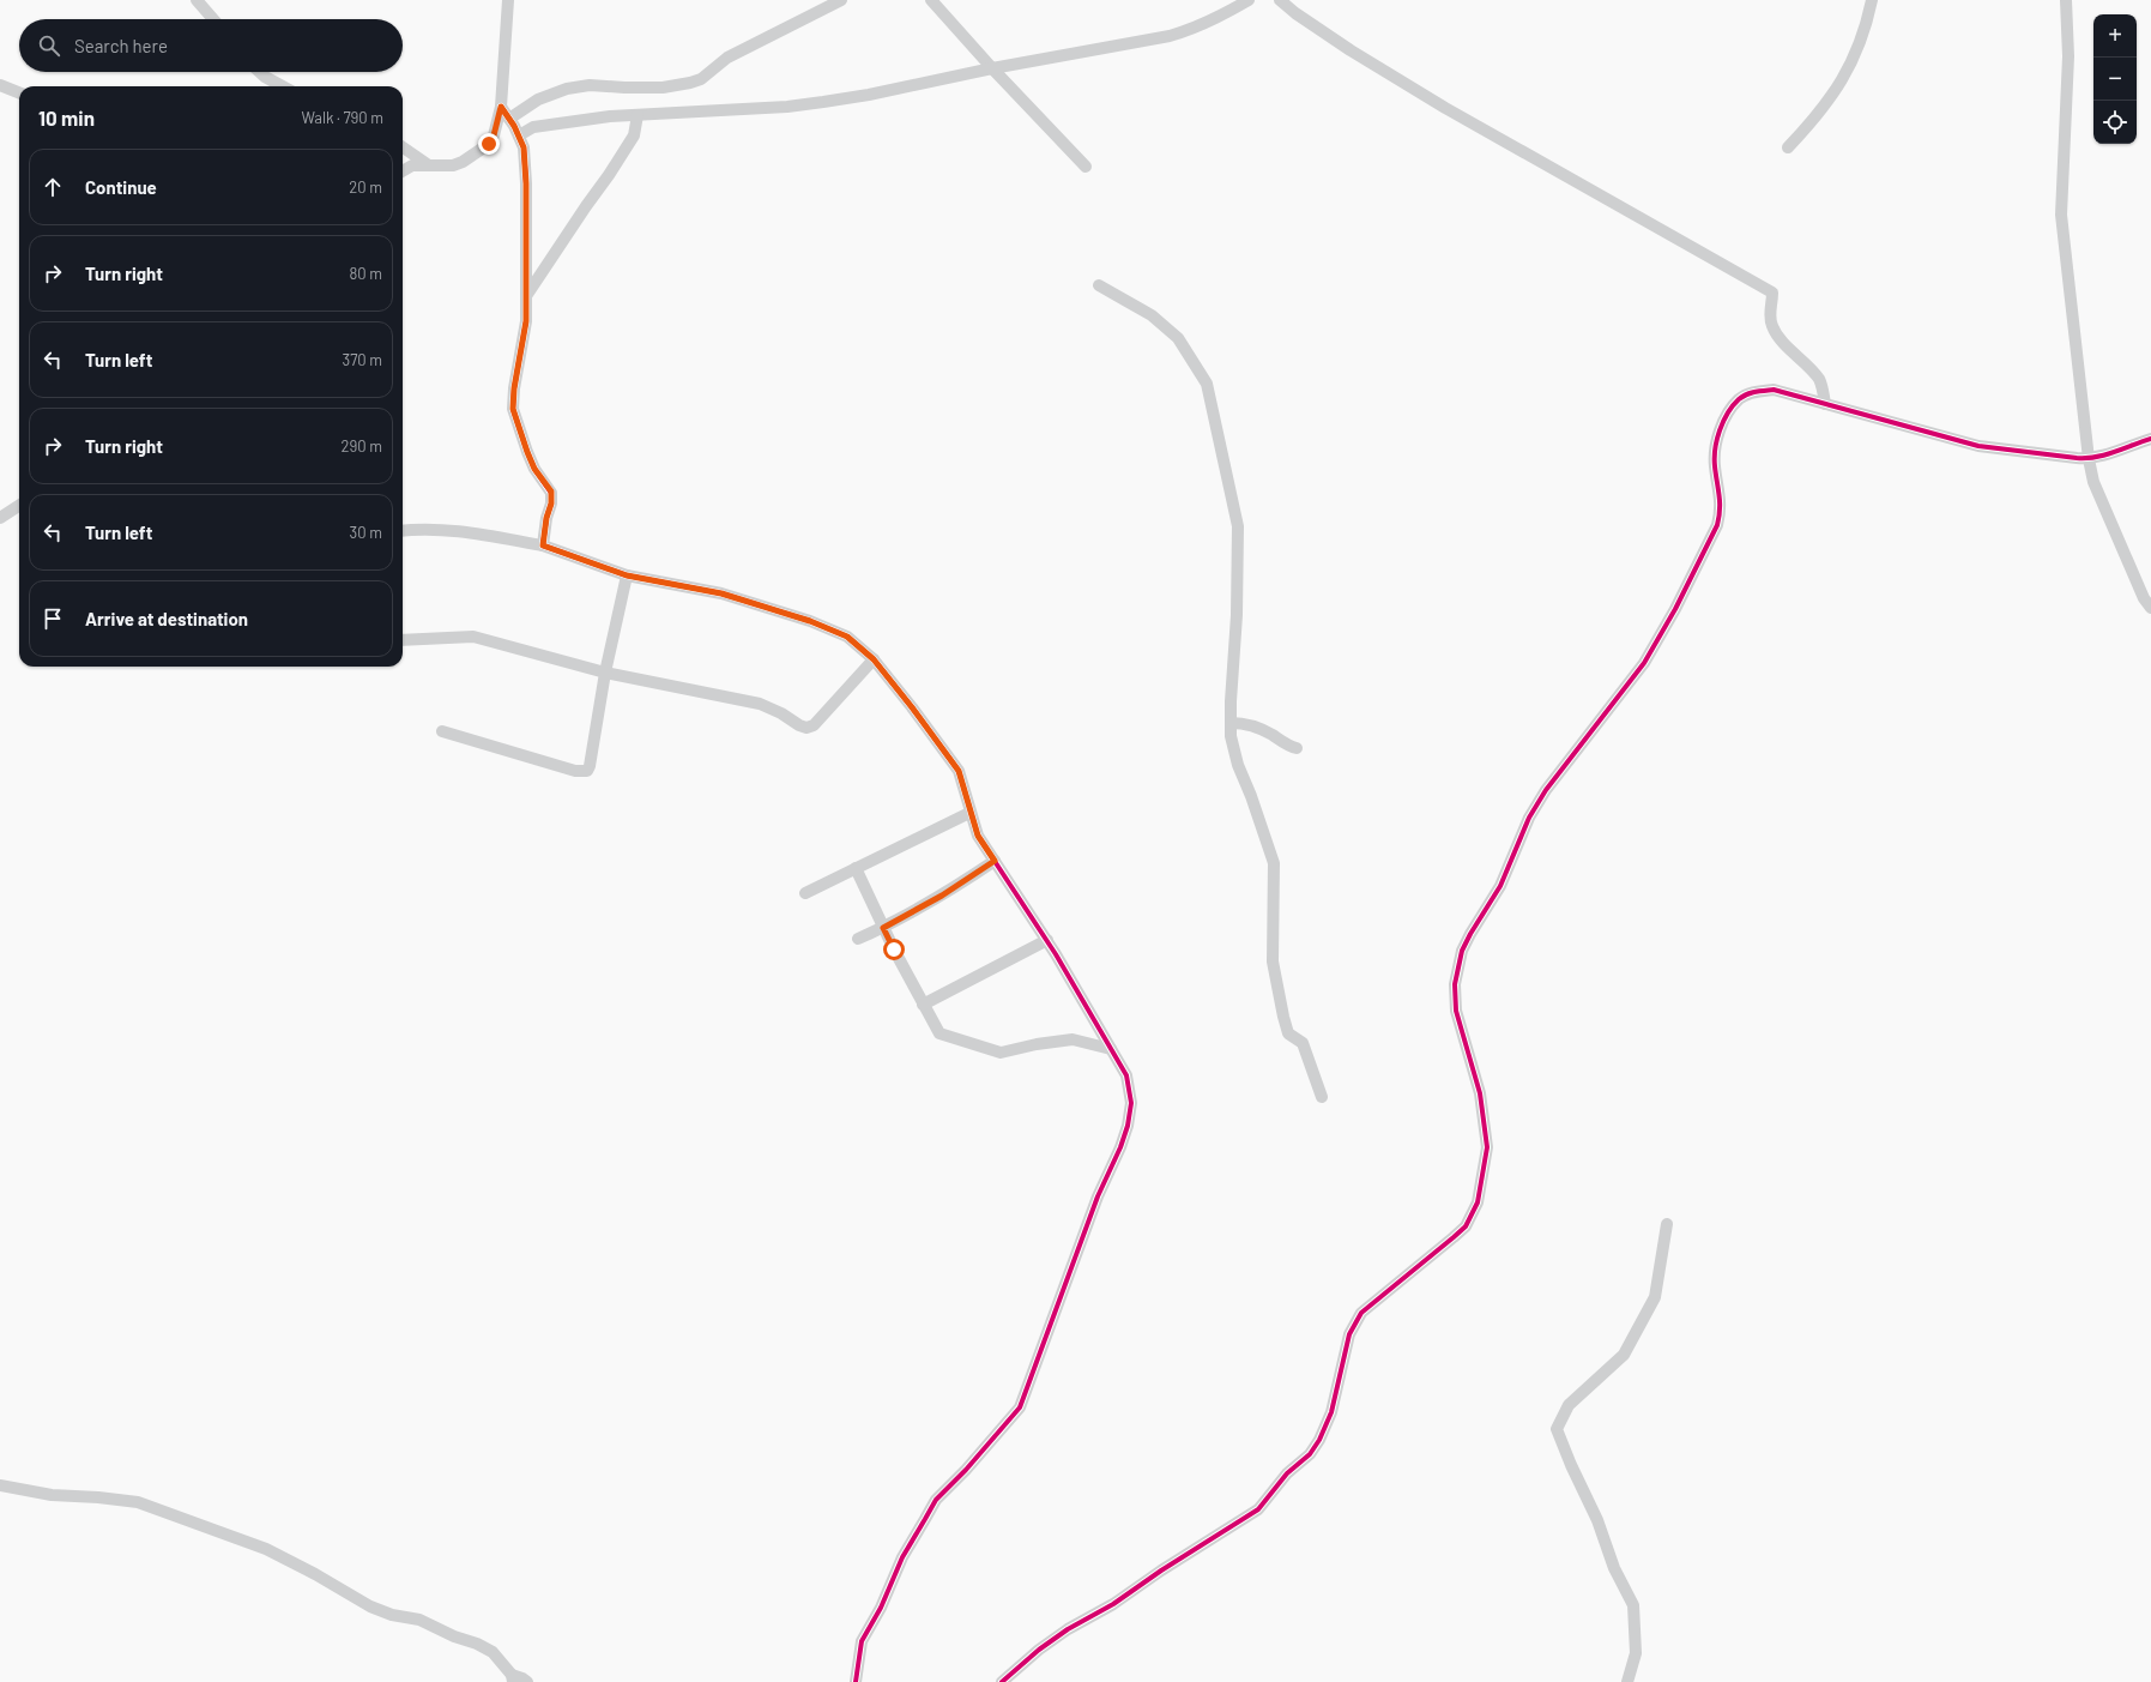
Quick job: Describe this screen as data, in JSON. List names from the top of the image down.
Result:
{
  "page": {
    "map_buttons": ["+", "−"],
    "search": "Search here",
    "heading": ["10 min", "Walk · 790 m"],
    "list": [
      ["Continue", "20 m"],
      ["Turn right", "80 m"],
      ["Turn left", "370 m"],
      ["Turn right", "290 m"],
      ["Turn left", "30 m"],
      "Arrive at destination"
    ]
  }
}
